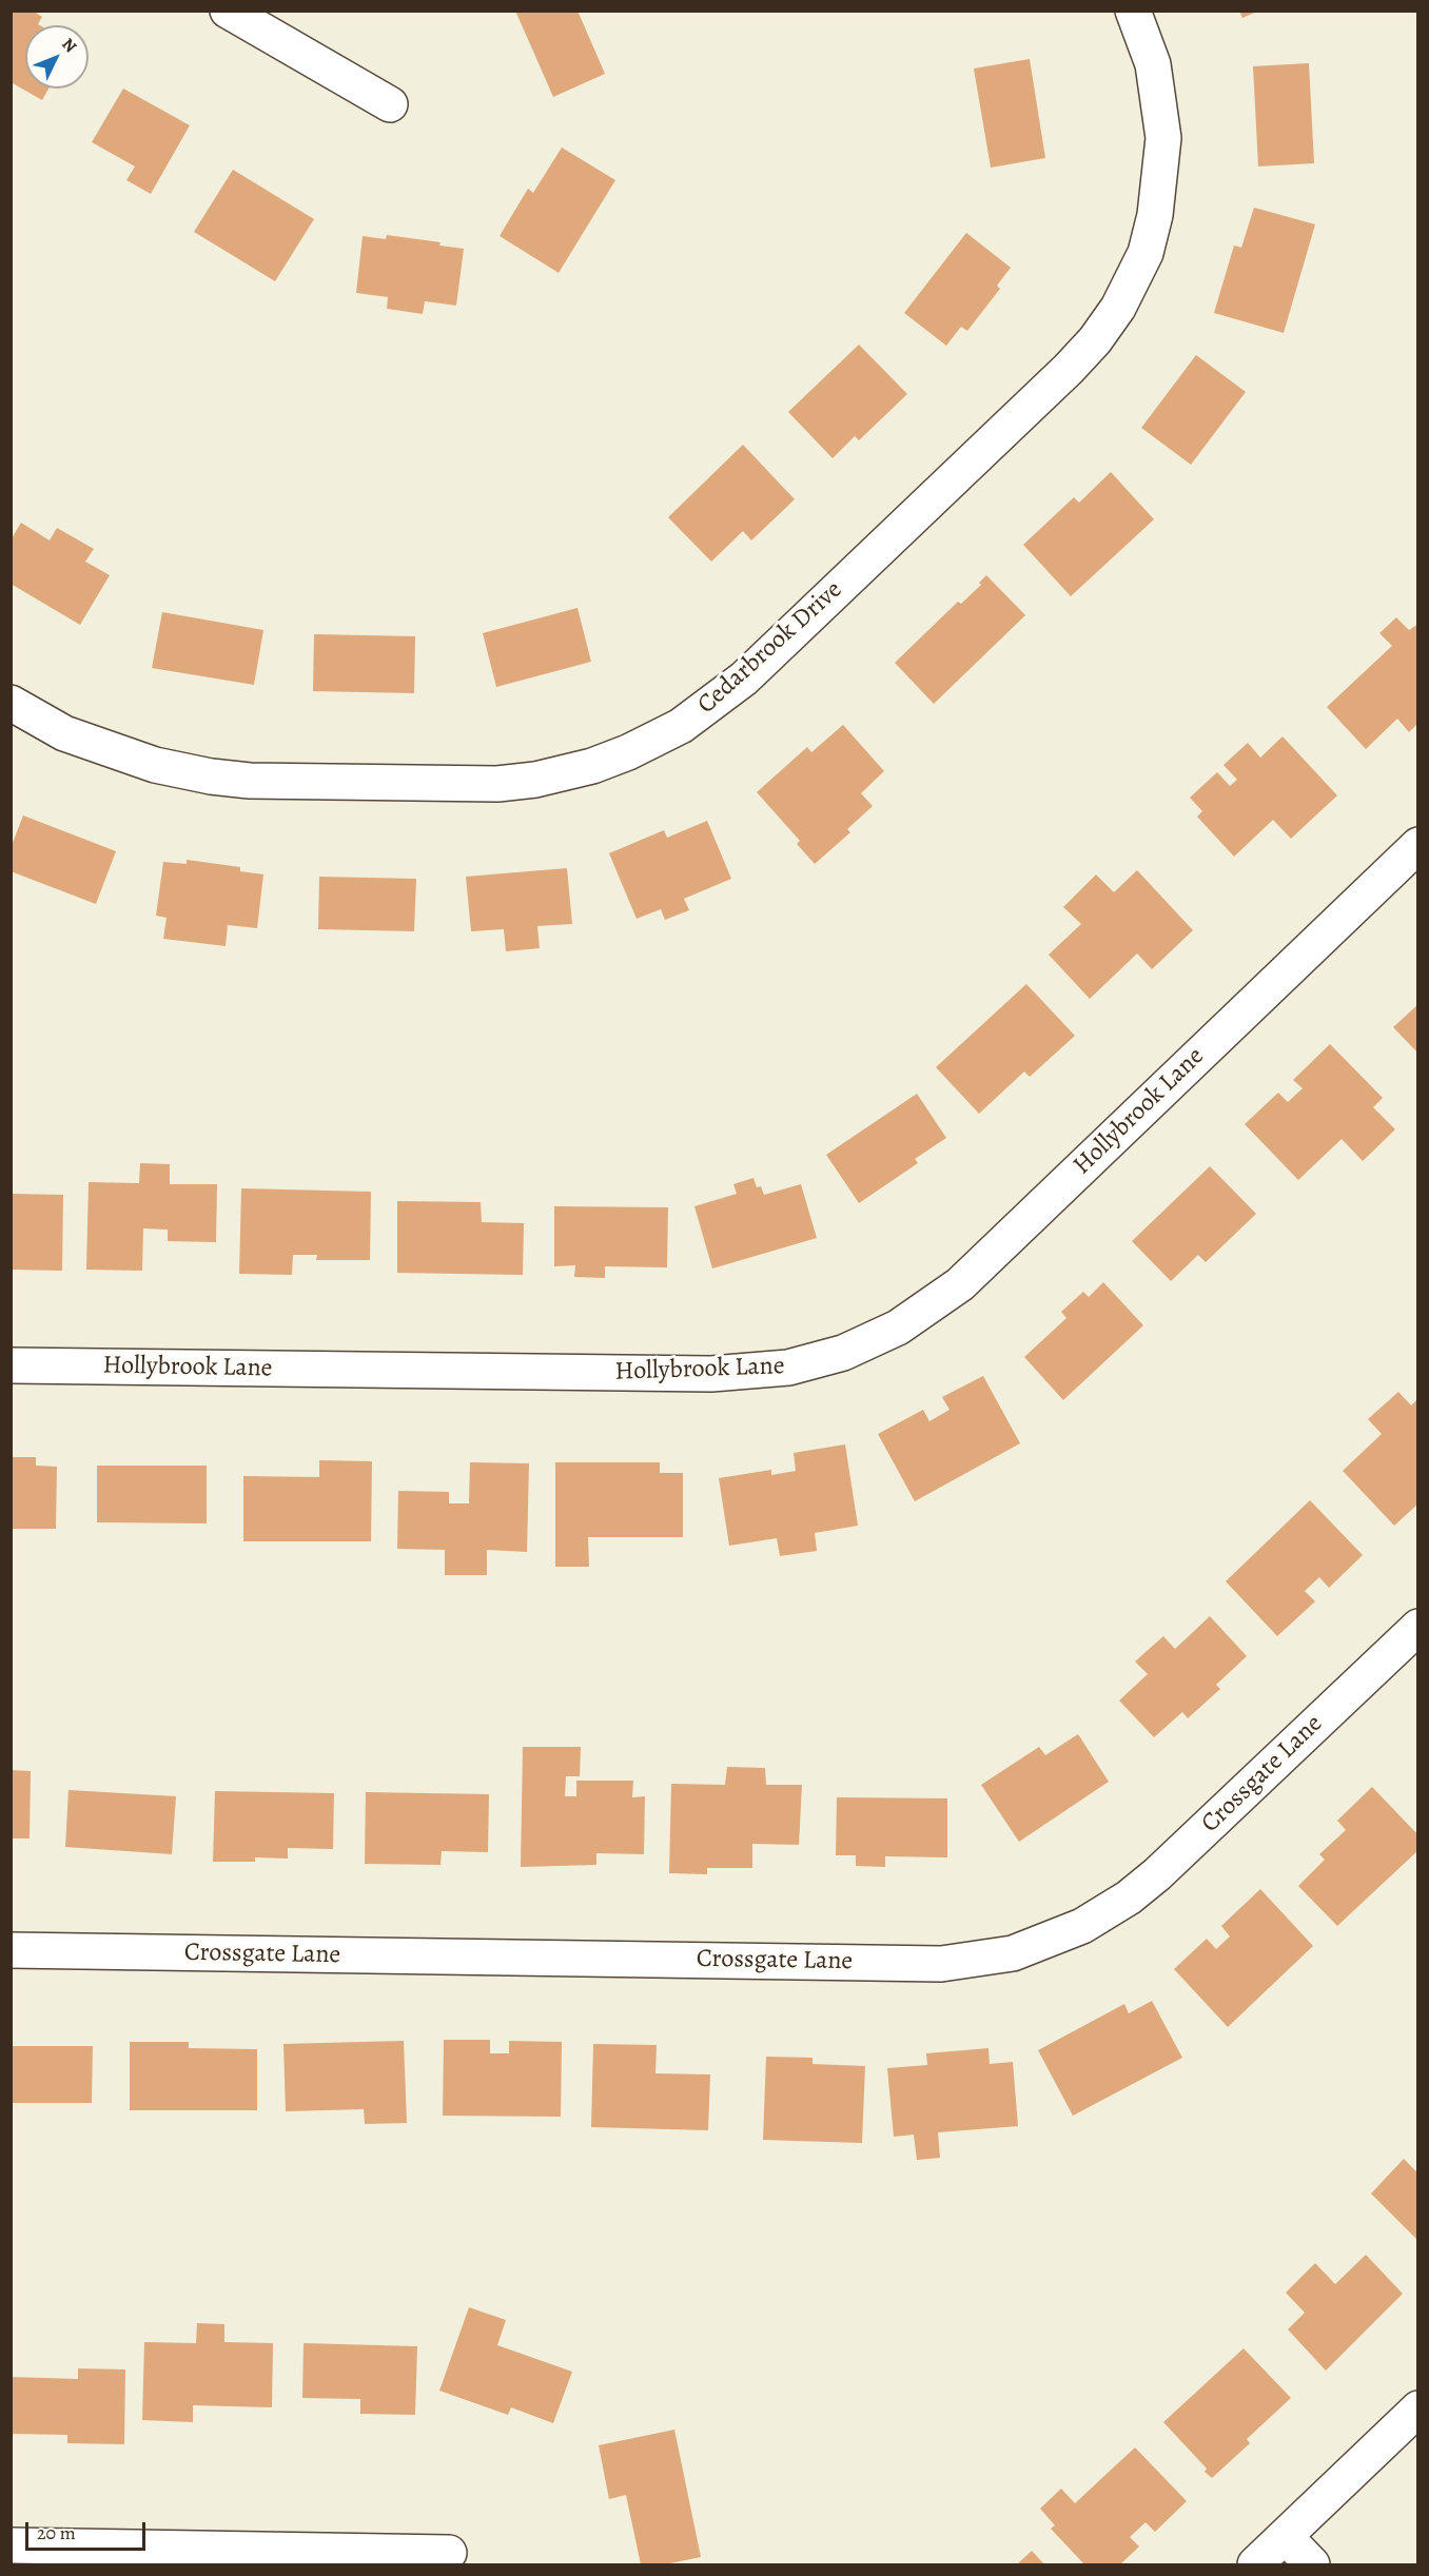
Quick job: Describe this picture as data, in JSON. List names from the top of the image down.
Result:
{
  "streets": {
    "street": ["Cedarbrook Drive", "Hollybrook Lane", "Crossgate Lane"]
  },
  "scale_bar": "20 m",
  "north": "top right"
}
